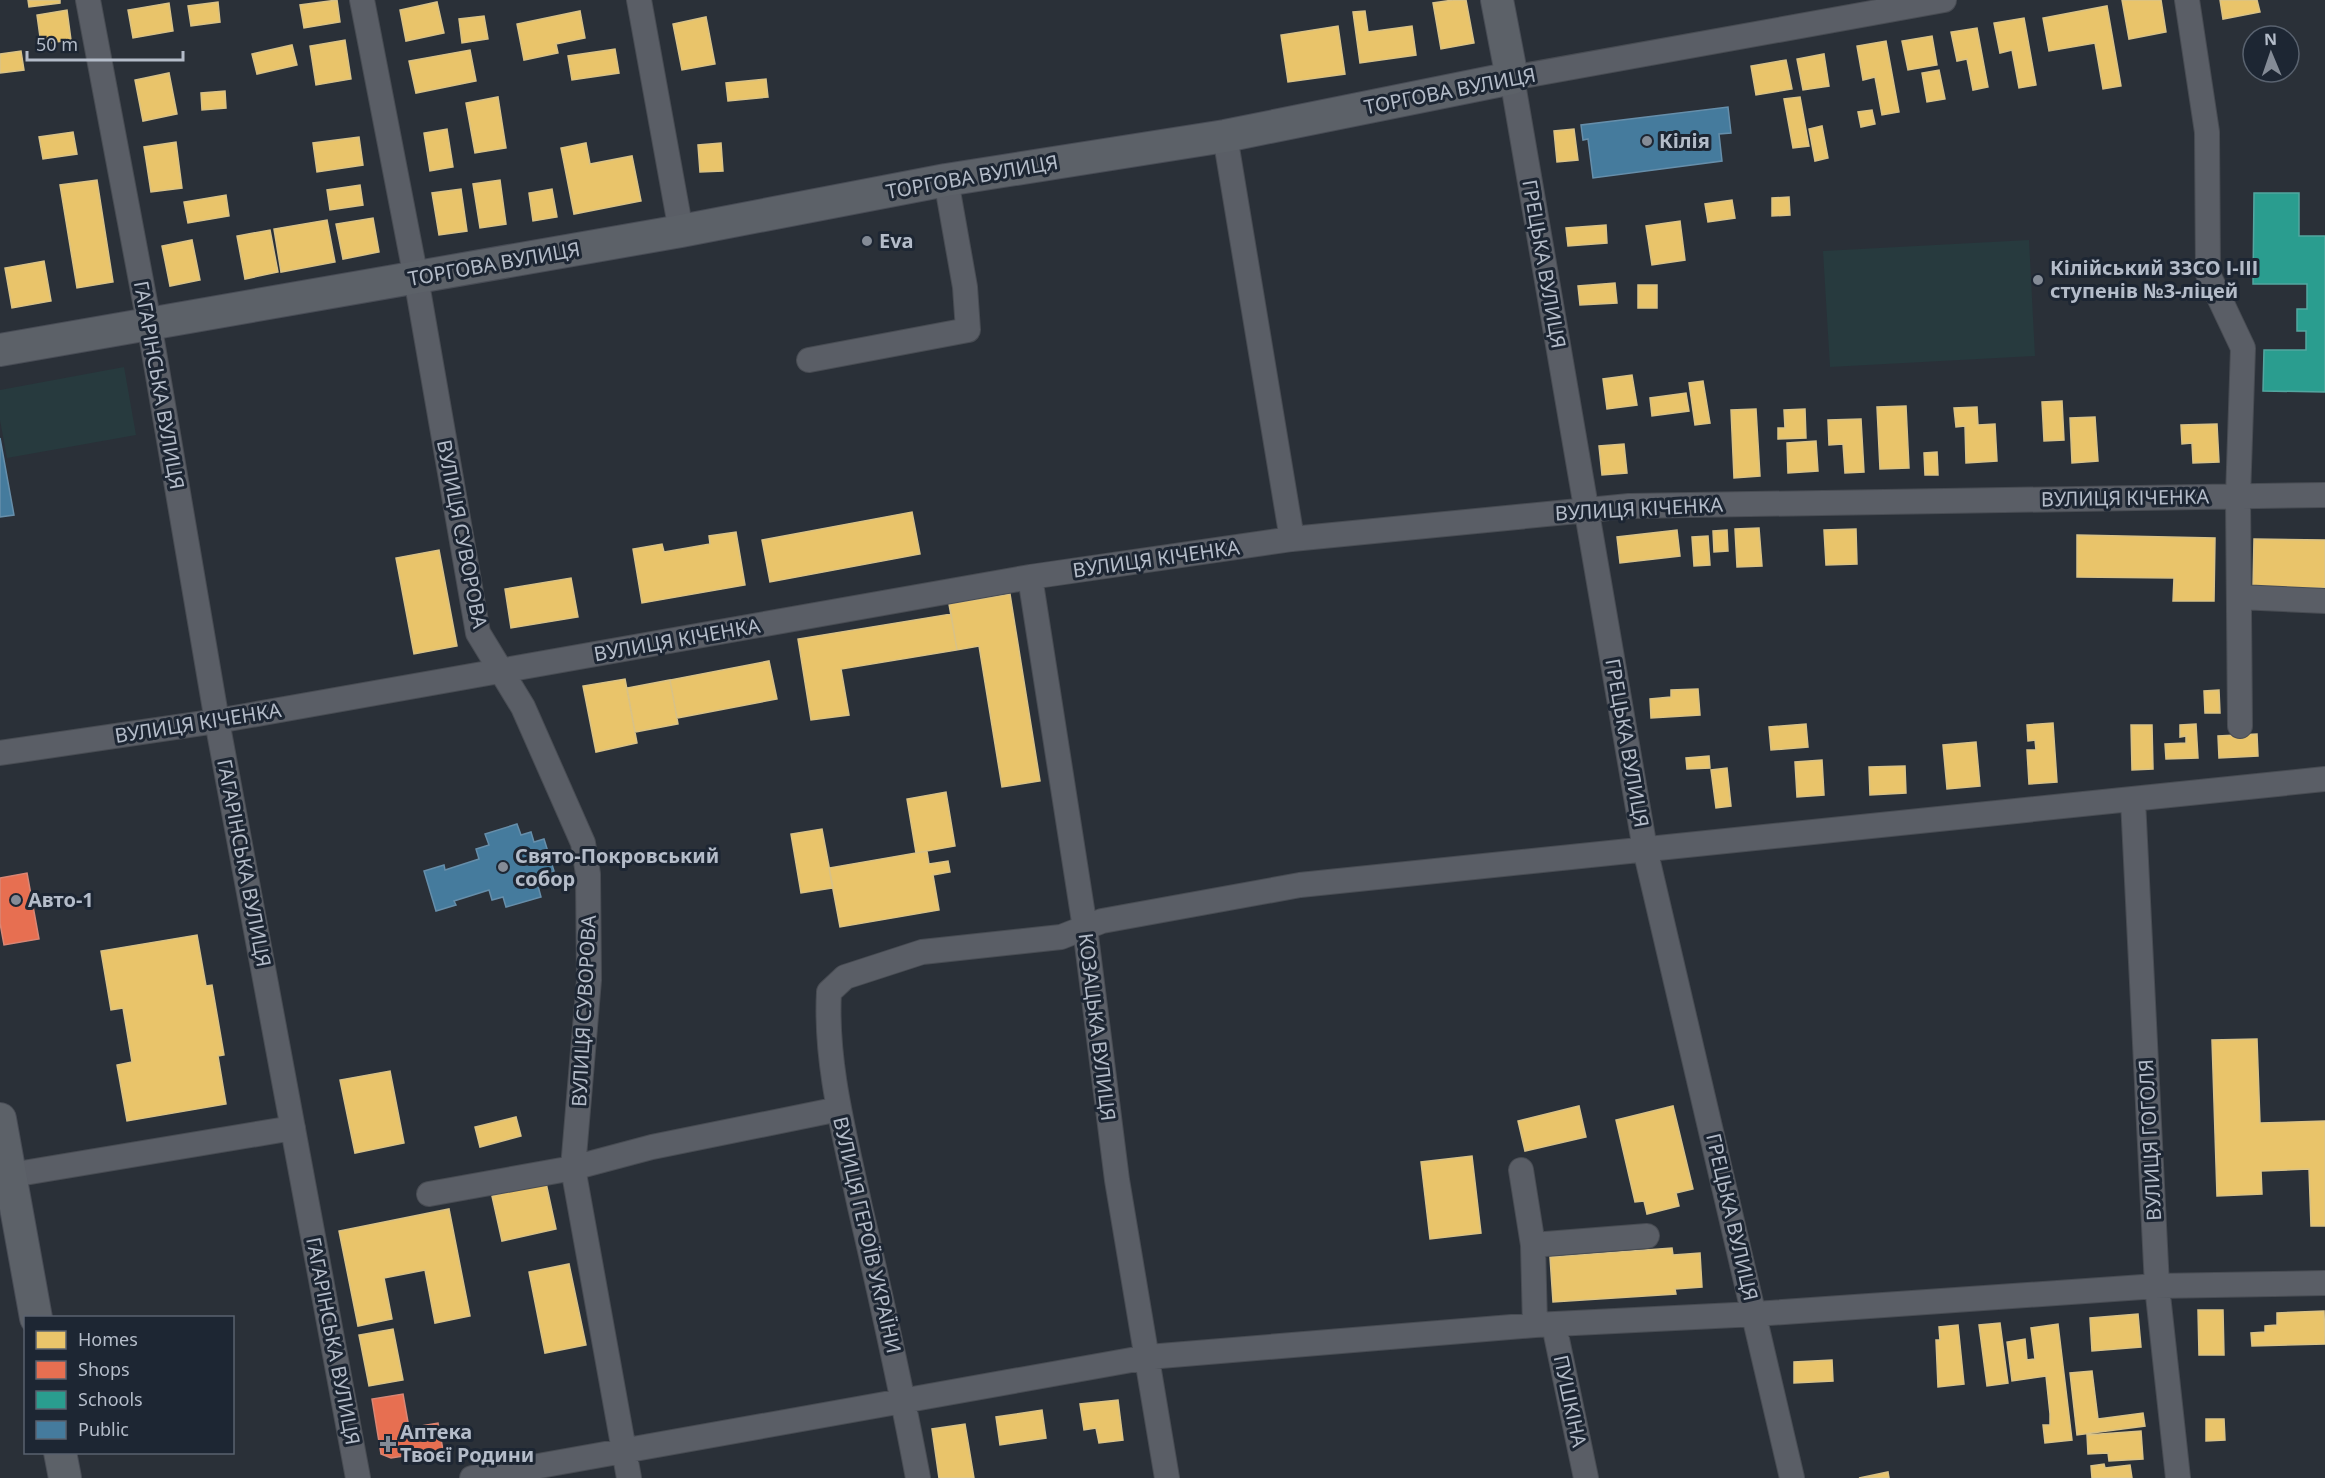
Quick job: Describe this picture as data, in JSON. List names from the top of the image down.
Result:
{
  "streets": {
    "main road": ["ТОРГОВА ВУЛИЦЯ", "ГРЕЦЬКА ВУЛИЦЯ"],
    "street": [
      "ГАГАРІНСЬКА ВУЛИЦЯ",
      "ВУЛИЦЯ КІЧЕНКА",
      "ВУЛИЦЯ СУВОРОВА",
      "КОЗАЦЬКА ВУЛИЦЯ",
      "ВУЛИЦЯ ГОГОЛЯ",
      "ВУЛИЦЯ ГЕРОЇВ УКРАЇНИ",
      "ПУШКІНА"
    ]
  },
  "crossings": [
    ["ТОРГОВА ВУЛИЦЯ", "ГРЕЦЬКА ВУЛИЦЯ"],
    ["ТОРГОВА ВУЛИЦЯ", "ГАГАРІНСЬКА ВУЛИЦЯ"],
    ["ТОРГОВА ВУЛИЦЯ", "ВУЛИЦЯ СУВОРОВА"],
    ["ГРЕЦЬКА ВУЛИЦЯ", "ВУЛИЦЯ КІЧЕНКА"],
    ["ГАГАРІНСЬКА ВУЛИЦЯ", "ВУЛИЦЯ КІЧЕНКА"],
    ["ВУЛИЦЯ КІЧЕНКА", "ВУЛИЦЯ СУВОРОВА"],
    ["ВУЛИЦЯ КІЧЕНКА", "КОЗАЦЬКА ВУЛИЦЯ"],
    ["КОЗАЦЬКА ВУЛИЦЯ", "ВУЛИЦЯ ГЕРОЇВ УКРАЇНИ"]
  ],
  "places": {
    "other": [
      "Кілія",
      "Eva",
      "Кілійський ЗЗСО І-ІІІ ступенів №3-ліцей",
      "Свято-Покровський собор",
      "Авто-1"
    ],
    "health": ["Аптека Твоєї Родини"]
  },
  "legend": [
    "Homes",
    "Shops",
    "Schools",
    "Public"
  ],
  "scale_bar": "50 m",
  "north": "top"
}
